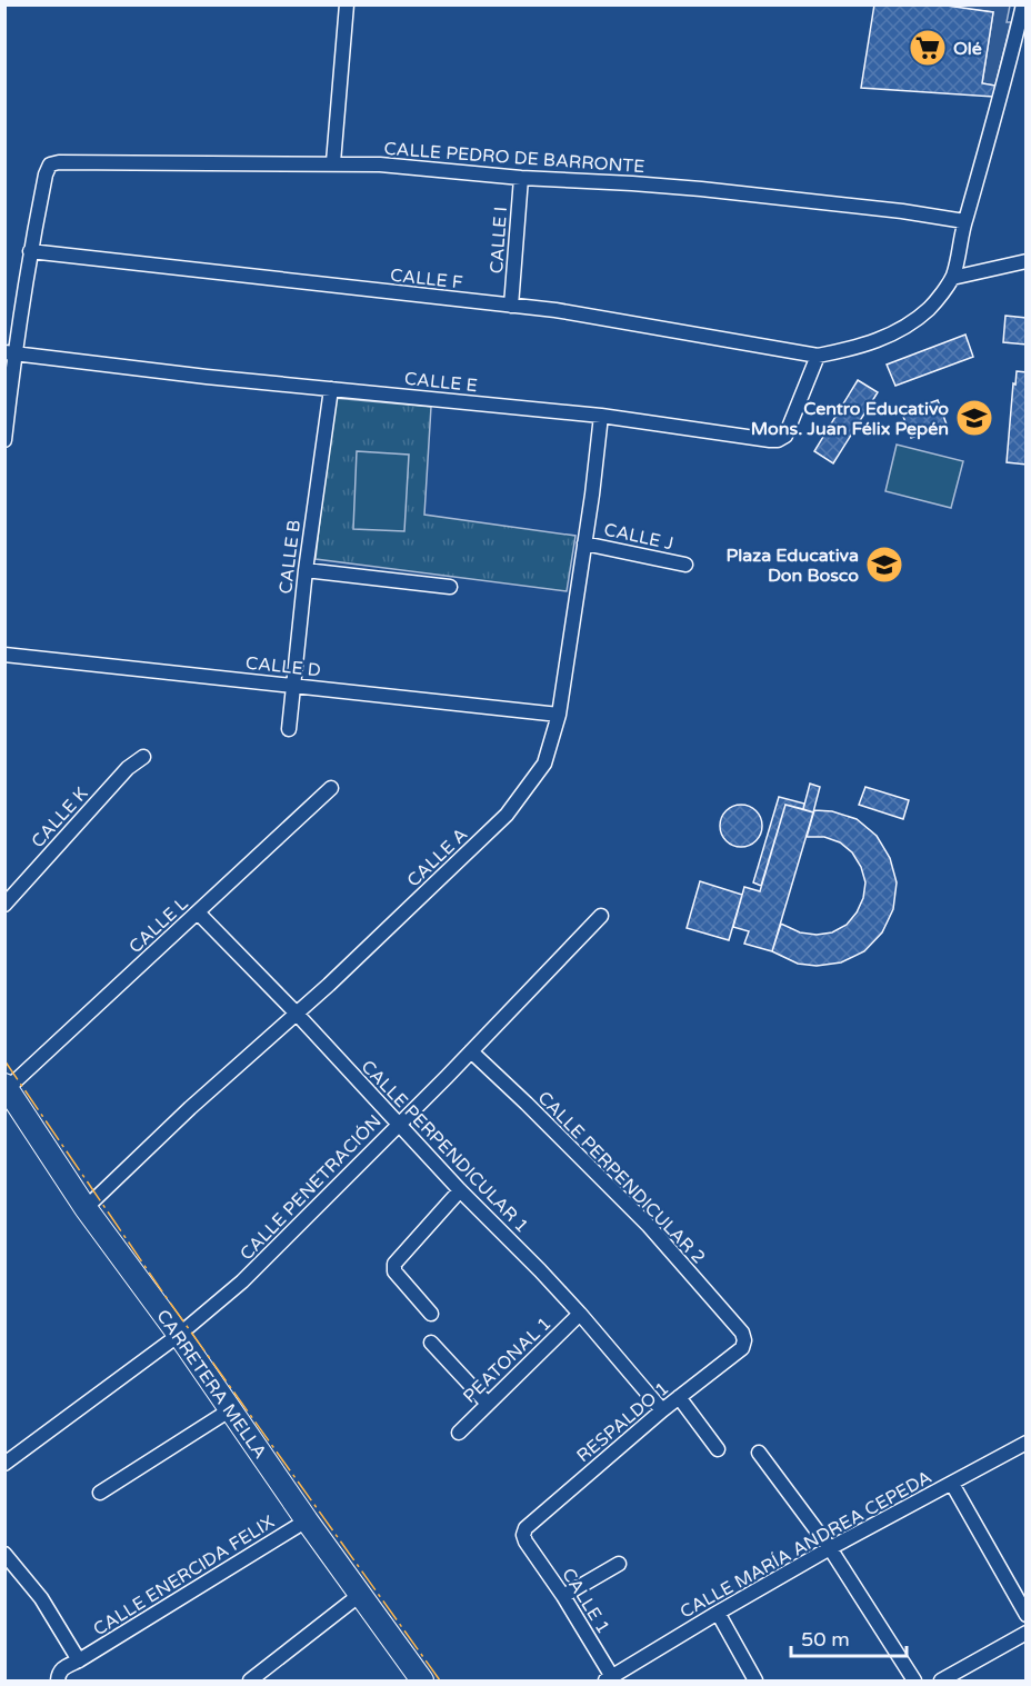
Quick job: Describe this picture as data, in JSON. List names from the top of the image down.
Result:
{
  "streets": {
    "main road": ["CARRETERA MELLA"],
    "street": [
      "CALLE PEDRO DE BARRONTE",
      "CALLE I",
      "CALLE F",
      "CALLE E",
      "CALLE J",
      "CALLE B",
      "CALLE D",
      "CALLE K",
      "CALLE A",
      "CALLE L",
      "CALLE PERPENDICULAR 1",
      "CALLE PERPENDICULAR 2",
      "CALLE PENETRACIÓN",
      "PEATONAL 1",
      "RESPALDO 1",
      "CALLE MARÍA ANDREA CEPEDA",
      "CALLE ENERCIDA FELIX",
      "CALLE 1"
    ]
  },
  "crossings": [
    ["CALLE PEDRO DE BARRONTE", "CALLE I"],
    ["CALLE PEDRO DE BARRONTE", "CALLE F"],
    ["CALLE I", "CALLE F"],
    ["CALLE F", "CALLE E"],
    ["CALLE E", "CALLE B"],
    ["CALLE E", "CALLE A"],
    ["CALLE J", "CALLE A"],
    ["CALLE B", "CALLE D"],
    ["CALLE D", "CALLE A"],
    ["CALLE A", "CALLE PERPENDICULAR 1"],
    ["CALLE A", "CARRETERA MELLA"],
    ["CALLE L", "CALLE PERPENDICULAR 1"],
    ["CALLE L", "CARRETERA MELLA"],
    ["CALLE PERPENDICULAR 1", "CALLE PENETRACIÓN"],
    ["CALLE PERPENDICULAR 1", "PEATONAL 1"],
    ["CALLE PERPENDICULAR 1", "RESPALDO 1"],
    ["CALLE PERPENDICULAR 2", "CALLE PENETRACIÓN"],
    ["CALLE PERPENDICULAR 2", "RESPALDO 1"],
    ["CALLE PENETRACIÓN", "CARRETERA MELLA"],
    ["CARRETERA MELLA", "CALLE ENERCIDA FELIX"],
    ["RESPALDO 1", "CALLE 1"],
    ["CALLE MARÍA ANDREA CEPEDA", "CALLE 1"]
  ],
  "places": {
    "supermarket": ["Olé"],
    "school or university": ["Centro Educativo Mons. Juan Félix Pepén", "Plaza Educativa Don Bosco"]
  },
  "scale_bar": "50 m"
}
